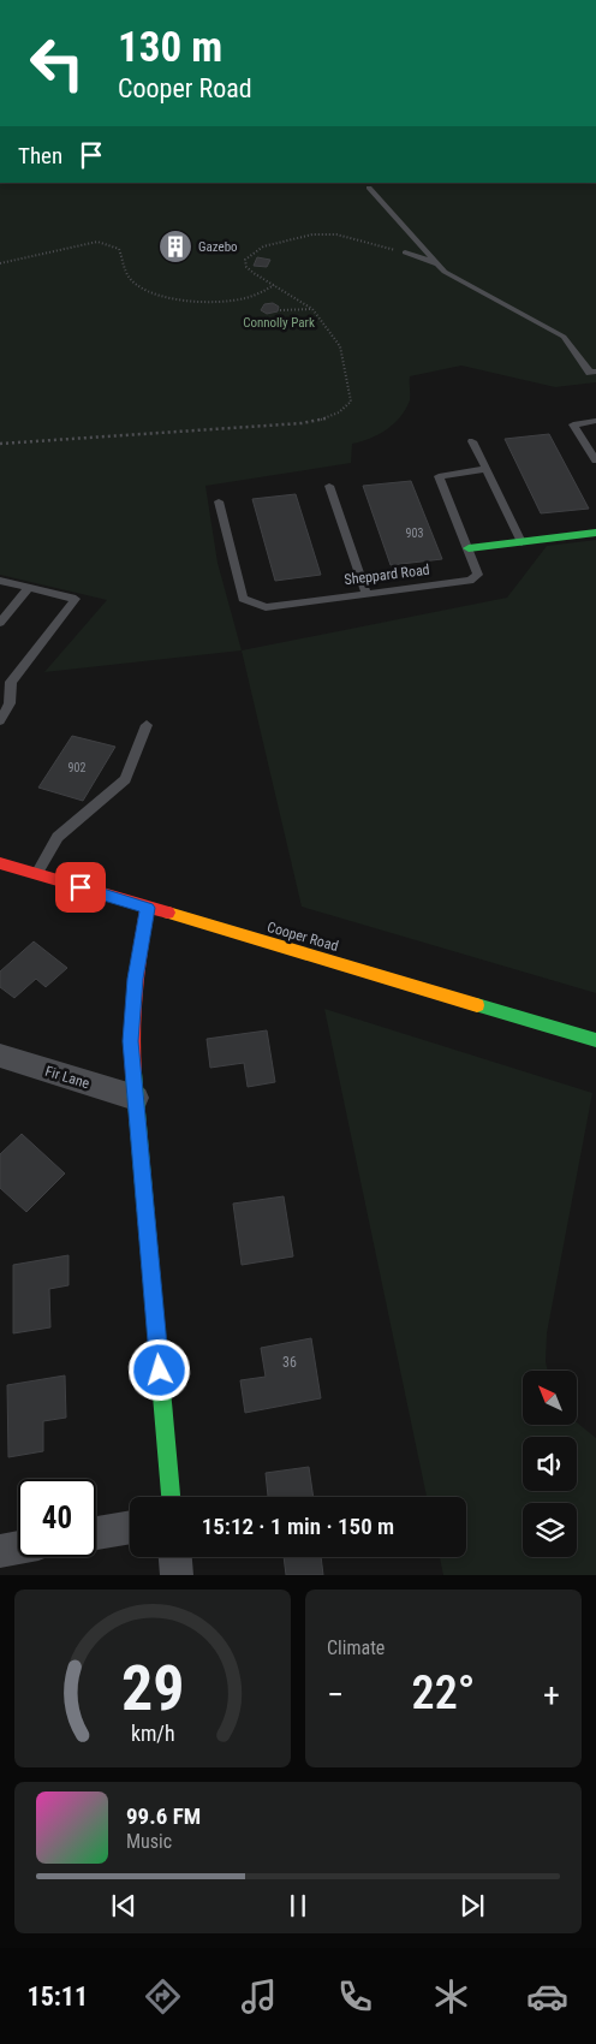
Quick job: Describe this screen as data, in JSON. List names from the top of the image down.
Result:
{
  "streets": {
    "street": ["Cooper Road", "Fir Lane"],
    "lane": ["Sheppard Road"]
  },
  "parks": ["Connolly Park"],
  "places": {
    "building": ["Gazebo"]
  },
  "house_numbers": ["903", "902", "36"],
  "north": "top left",
  "page": {
    "turn": ["130 m", "Cooper Road"],
    "then": "Then",
    "limit": "40",
    "trip": "15:12 · 1 min · 150 m",
    "tile": "Climate",
    "heat": ["−", "22°", "+"],
    "song": ["99.6 FM", "Music"],
    "tabs": "15:11",
    "gauge": ["29", "km/h"]
  }
}
